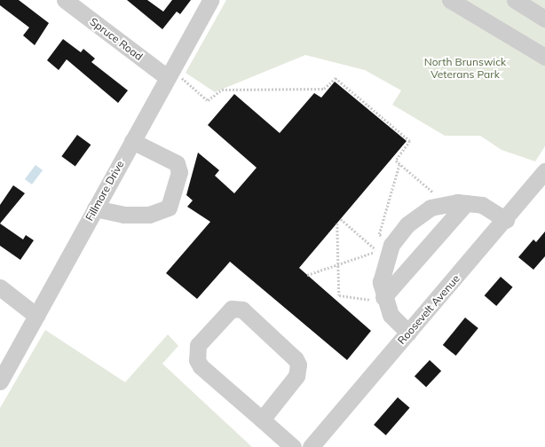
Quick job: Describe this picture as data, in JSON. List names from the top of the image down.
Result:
{
  "streets": {
    "street": ["Spruce Road", "Fillmore Drive", "Roosevelt Avenue"]
  },
  "crossings": [
    ["Spruce Road", "Fillmore Drive"]
  ],
  "parks": ["North Brunswick Veterans Park"]
}
